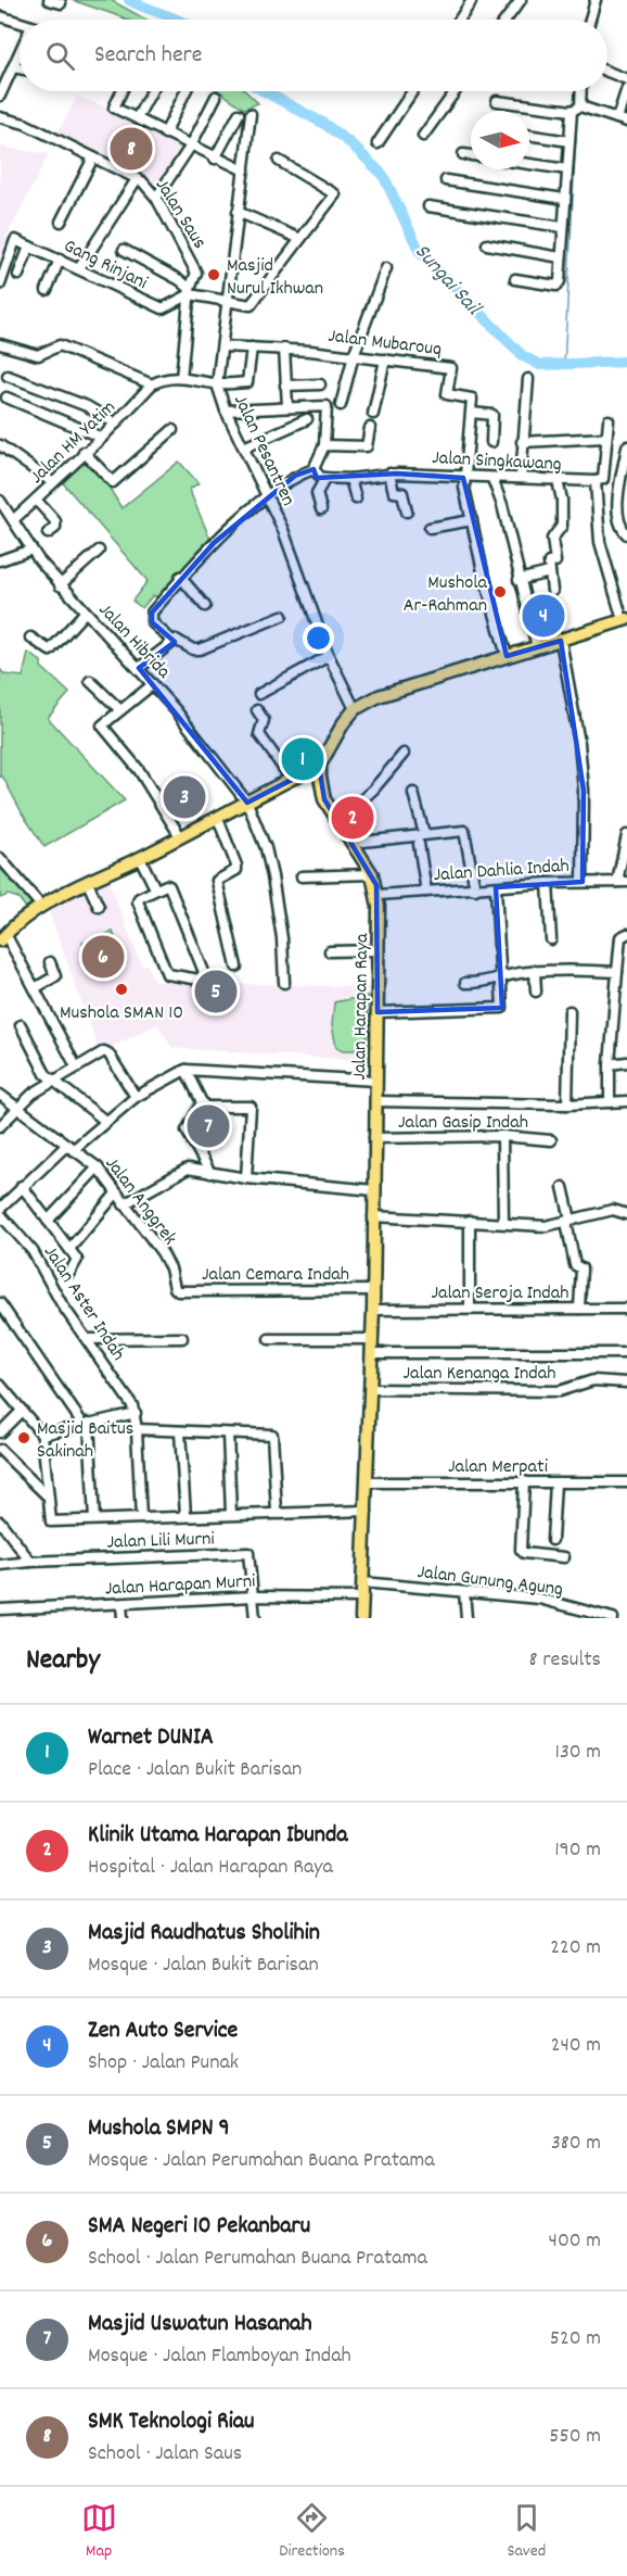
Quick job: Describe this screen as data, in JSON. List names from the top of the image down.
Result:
{
  "streets": {
    "main road": ["Jalan Harapan Raya"],
    "street": [
      "Jalan Saus",
      "Gang Rinjani",
      "Jalan Mubarouq",
      "Jalan HM Yatim",
      "Jalan Pesantren",
      "Jalan Singkawang",
      "Jalan Hibrida",
      "Jalan Dahlia Indah",
      "Jalan Gasip Indah",
      "Jalan Anggrek",
      "Jalan Cemara Indah",
      "Jalan Seroja Indah",
      "Jalan Aster Indah",
      "Jalan Kenanga Indah",
      "Jalan Merpati",
      "Jalan Lili Murni",
      "Jalan Gunung Agung",
      "Jalan Harapan Murni"
    ]
  },
  "crossings": [
    ["Jalan Saus", "Gang Rinjani"],
    ["Jalan Saus", "Jalan Pesantren"],
    ["Jalan HM Yatim", "Jalan Pesantren"],
    ["Jalan HM Yatim", "Jalan Hibrida"],
    ["Jalan Dahlia Indah", "Jalan Harapan Raya"],
    ["Jalan Harapan Raya", "Jalan Gasip Indah"],
    ["Jalan Harapan Raya", "Jalan Cemara Indah"],
    ["Jalan Harapan Raya", "Jalan Seroja Indah"],
    ["Jalan Harapan Raya", "Jalan Kenanga Indah"],
    ["Jalan Harapan Raya", "Jalan Merpati"],
    ["Jalan Harapan Raya", "Jalan Gunung Agung"],
    ["Jalan Harapan Raya", "Jalan Harapan Murni"],
    ["Jalan Anggrek", "Jalan Cemara Indah"],
    ["Jalan Lili Murni", "Jalan Harapan Murni"]
  ],
  "water": ["Sungai Sail"],
  "places": [
    "Masjid Nurul Ikhwan",
    "Mushola Ar-Rahman",
    "Mushola SMAN 10",
    "Masjid Baitus Sakinah"
  ],
  "north": "right",
  "page": {
    "search": "Search here",
    "pins": [
      "8",
      "4",
      "1",
      "3",
      "2",
      "6",
      "5",
      "7"
    ],
    "heading": ["Nearby", "8 results"],
    "list": [
      {
        "mark": "1",
        "name": "Warnet DUNIA",
        "note": "Place · Jalan Bukit Barisan",
        "value": "130 m"
      },
      {
        "mark": "2",
        "name": "Klinik Utama Harapan Ibunda",
        "note": "Hospital · Jalan Harapan Raya",
        "value": "190 m"
      },
      {
        "mark": "3",
        "name": "Masjid Raudhatus Sholihin",
        "note": "Mosque · Jalan Bukit Barisan",
        "value": "220 m"
      },
      {
        "mark": "4",
        "name": "Zen Auto Service",
        "note": "Shop · Jalan Punak",
        "value": "240 m"
      },
      {
        "mark": "5",
        "name": "Mushola SMPN 9",
        "note": "Mosque · Jalan Perumahan Buana Pratama",
        "value": "380 m"
      },
      {
        "mark": "6",
        "name": "SMA Negeri 10 Pekanbaru",
        "note": "School · Jalan Perumahan Buana Pratama",
        "value": "400 m"
      },
      {
        "mark": "7",
        "name": "Masjid Uswatun Hasanah",
        "note": "Mosque · Jalan Flamboyan Indah",
        "value": "520 m"
      },
      {
        "mark": "8",
        "name": "SMK Teknologi Riau",
        "note": "School · Jalan Saus",
        "value": "550 m"
      }
    ],
    "nav": ["Map", "Directions", "Saved"]
  }
}
